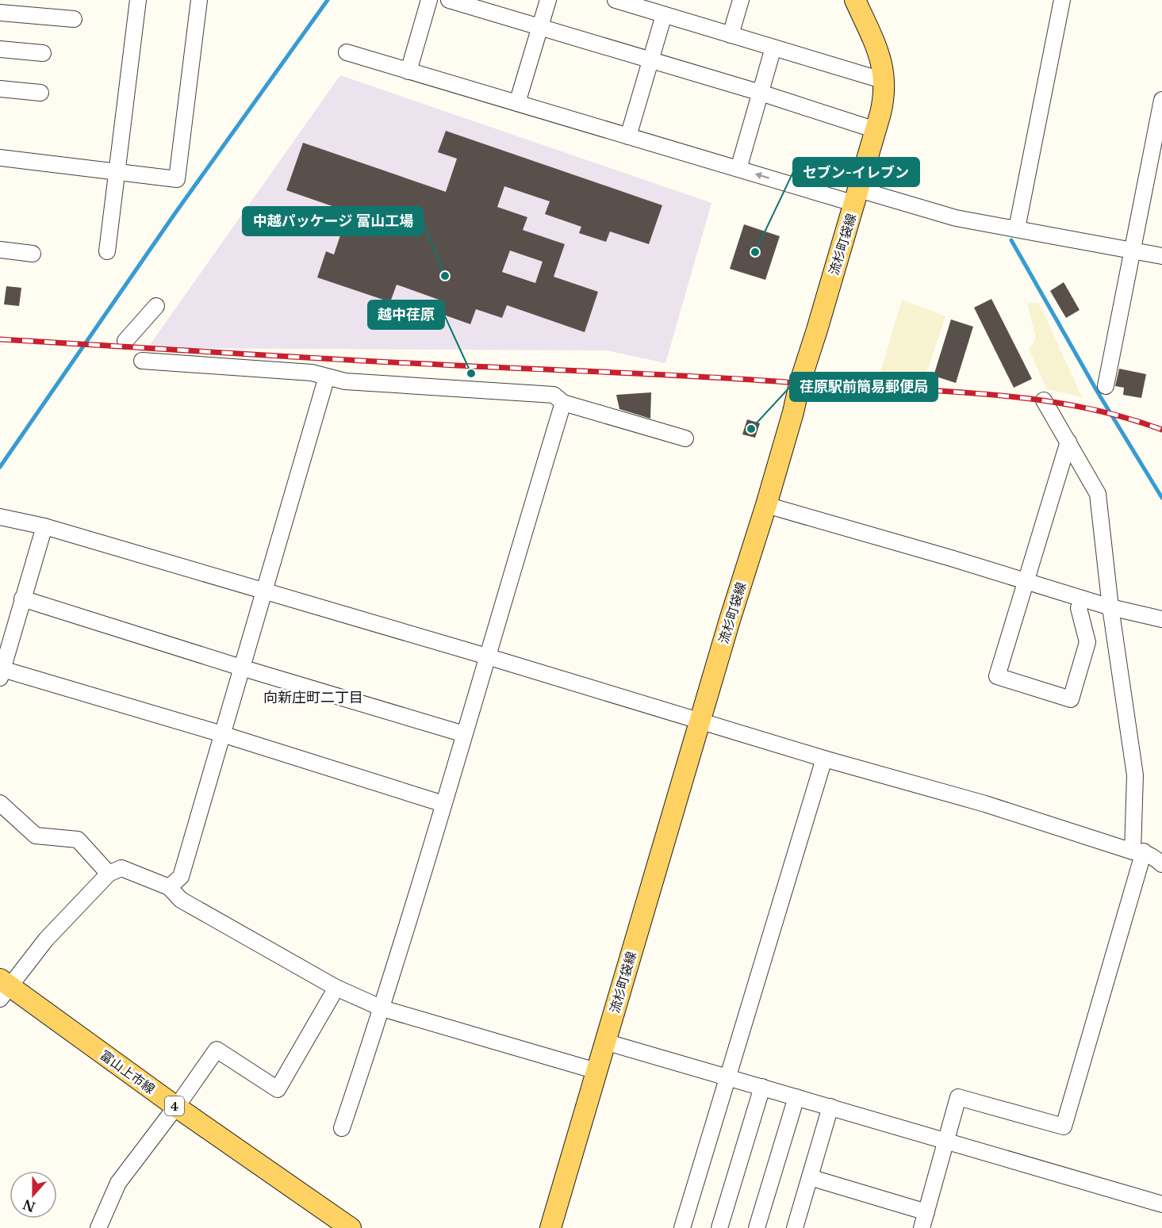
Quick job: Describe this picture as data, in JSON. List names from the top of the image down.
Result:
{
  "streets": {
    "main road": ["流杉町袋線", "富山上市線", "4"]
  },
  "districts": ["向新庄町二丁目"],
  "places": [
    "セブン-イレブン",
    "中越パッケージ 富山工場",
    "越中荏原",
    "荏原駅前簡易郵便局"
  ],
  "north": "bottom"
}
